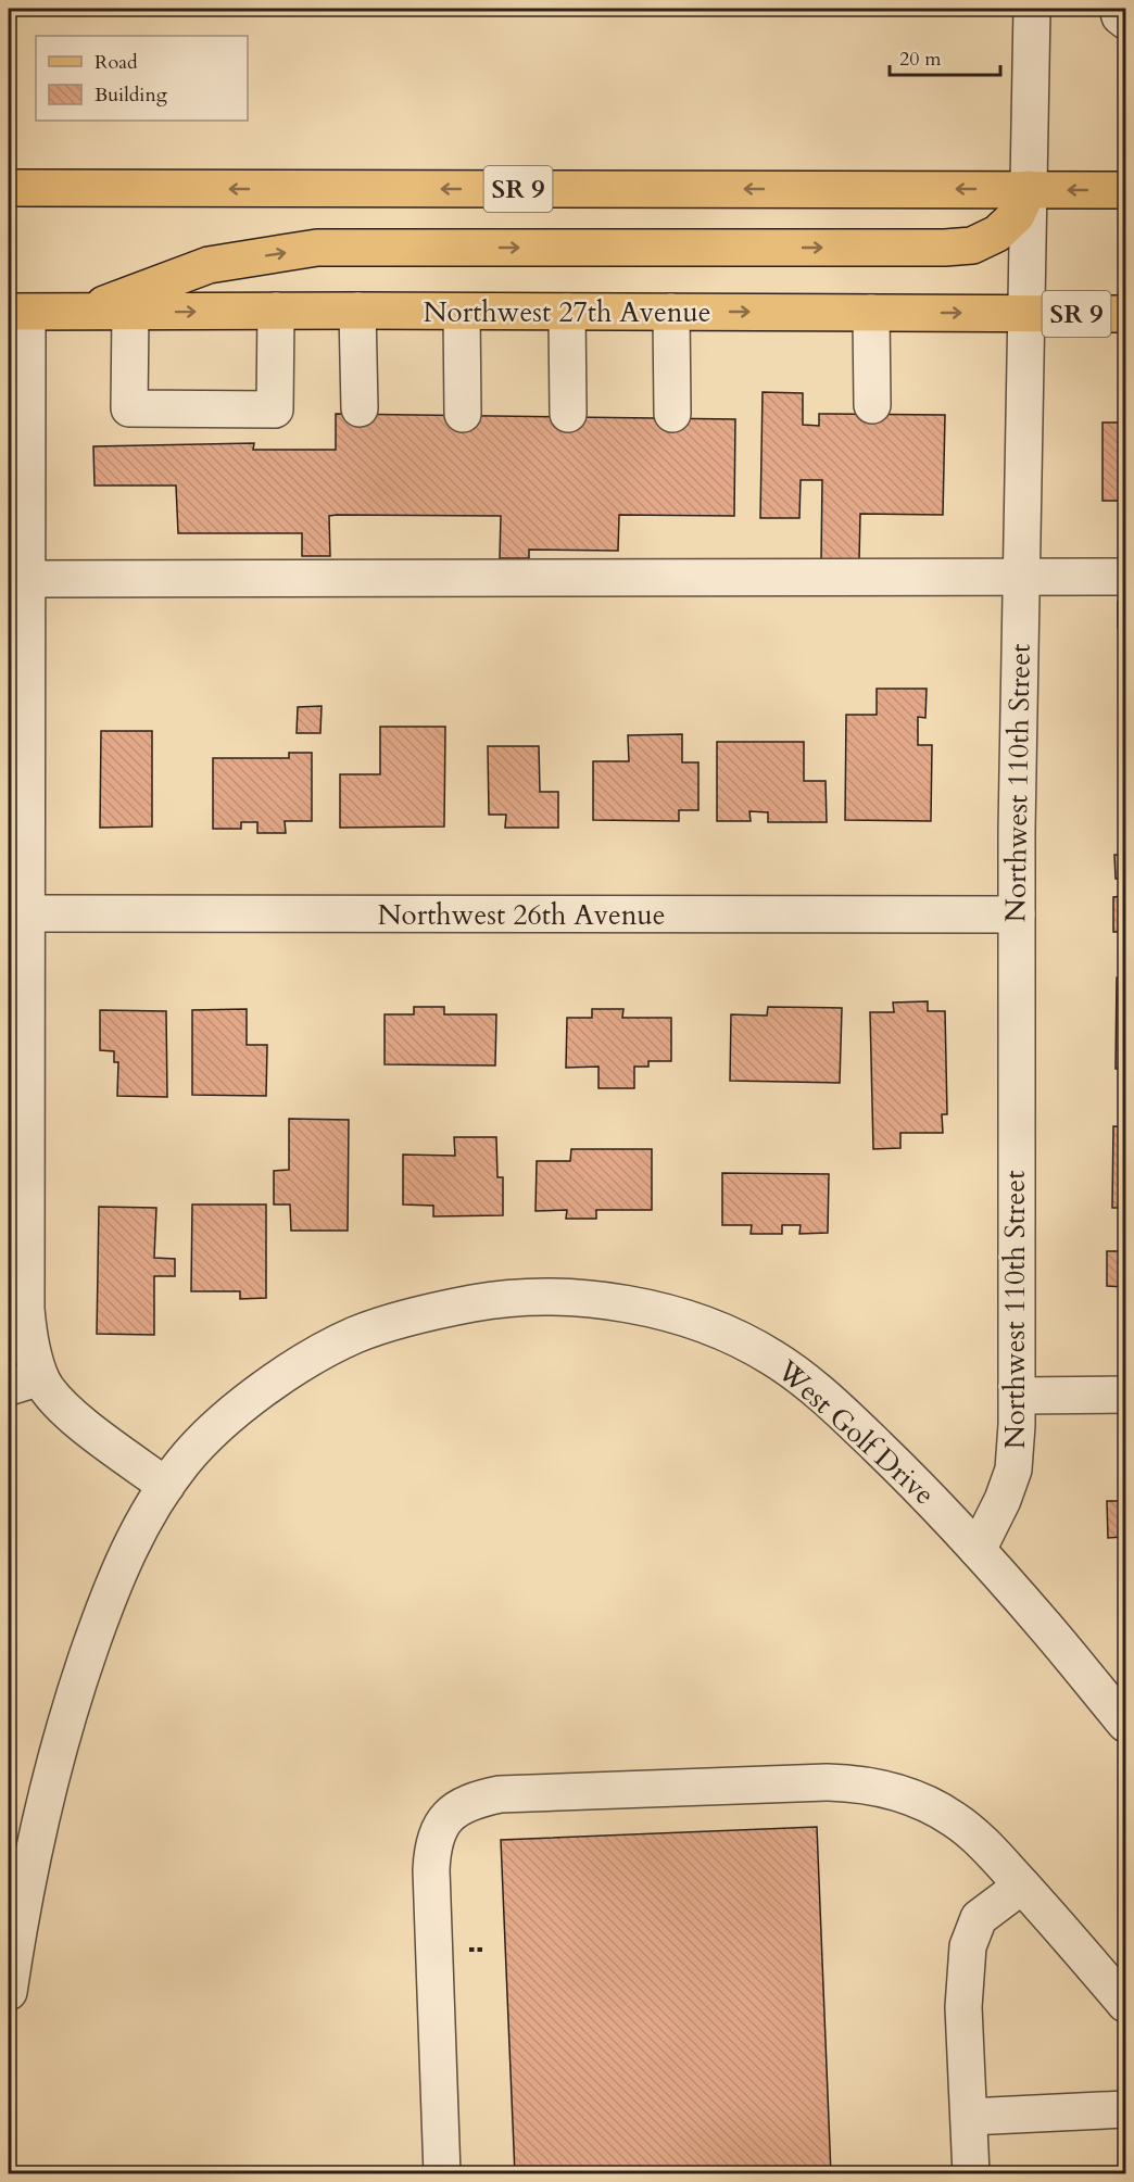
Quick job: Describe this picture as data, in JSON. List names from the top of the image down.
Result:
{
  "streets": {
    "main road": ["SR 9", "Northwest 27th Avenue"],
    "street": ["Northwest 110th Street", "Northwest 26th Avenue", "West Golf Drive"]
  },
  "crossings": [
    ["SR 9", "Northwest 110th Street"],
    ["Northwest 27th Avenue", "Northwest 110th Street"],
    ["Northwest 110th Street", "Northwest 26th Avenue"],
    ["Northwest 110th Street", "West Golf Drive"]
  ],
  "legend": ["Road", "Building"],
  "scale_bar": "20 m"
}
